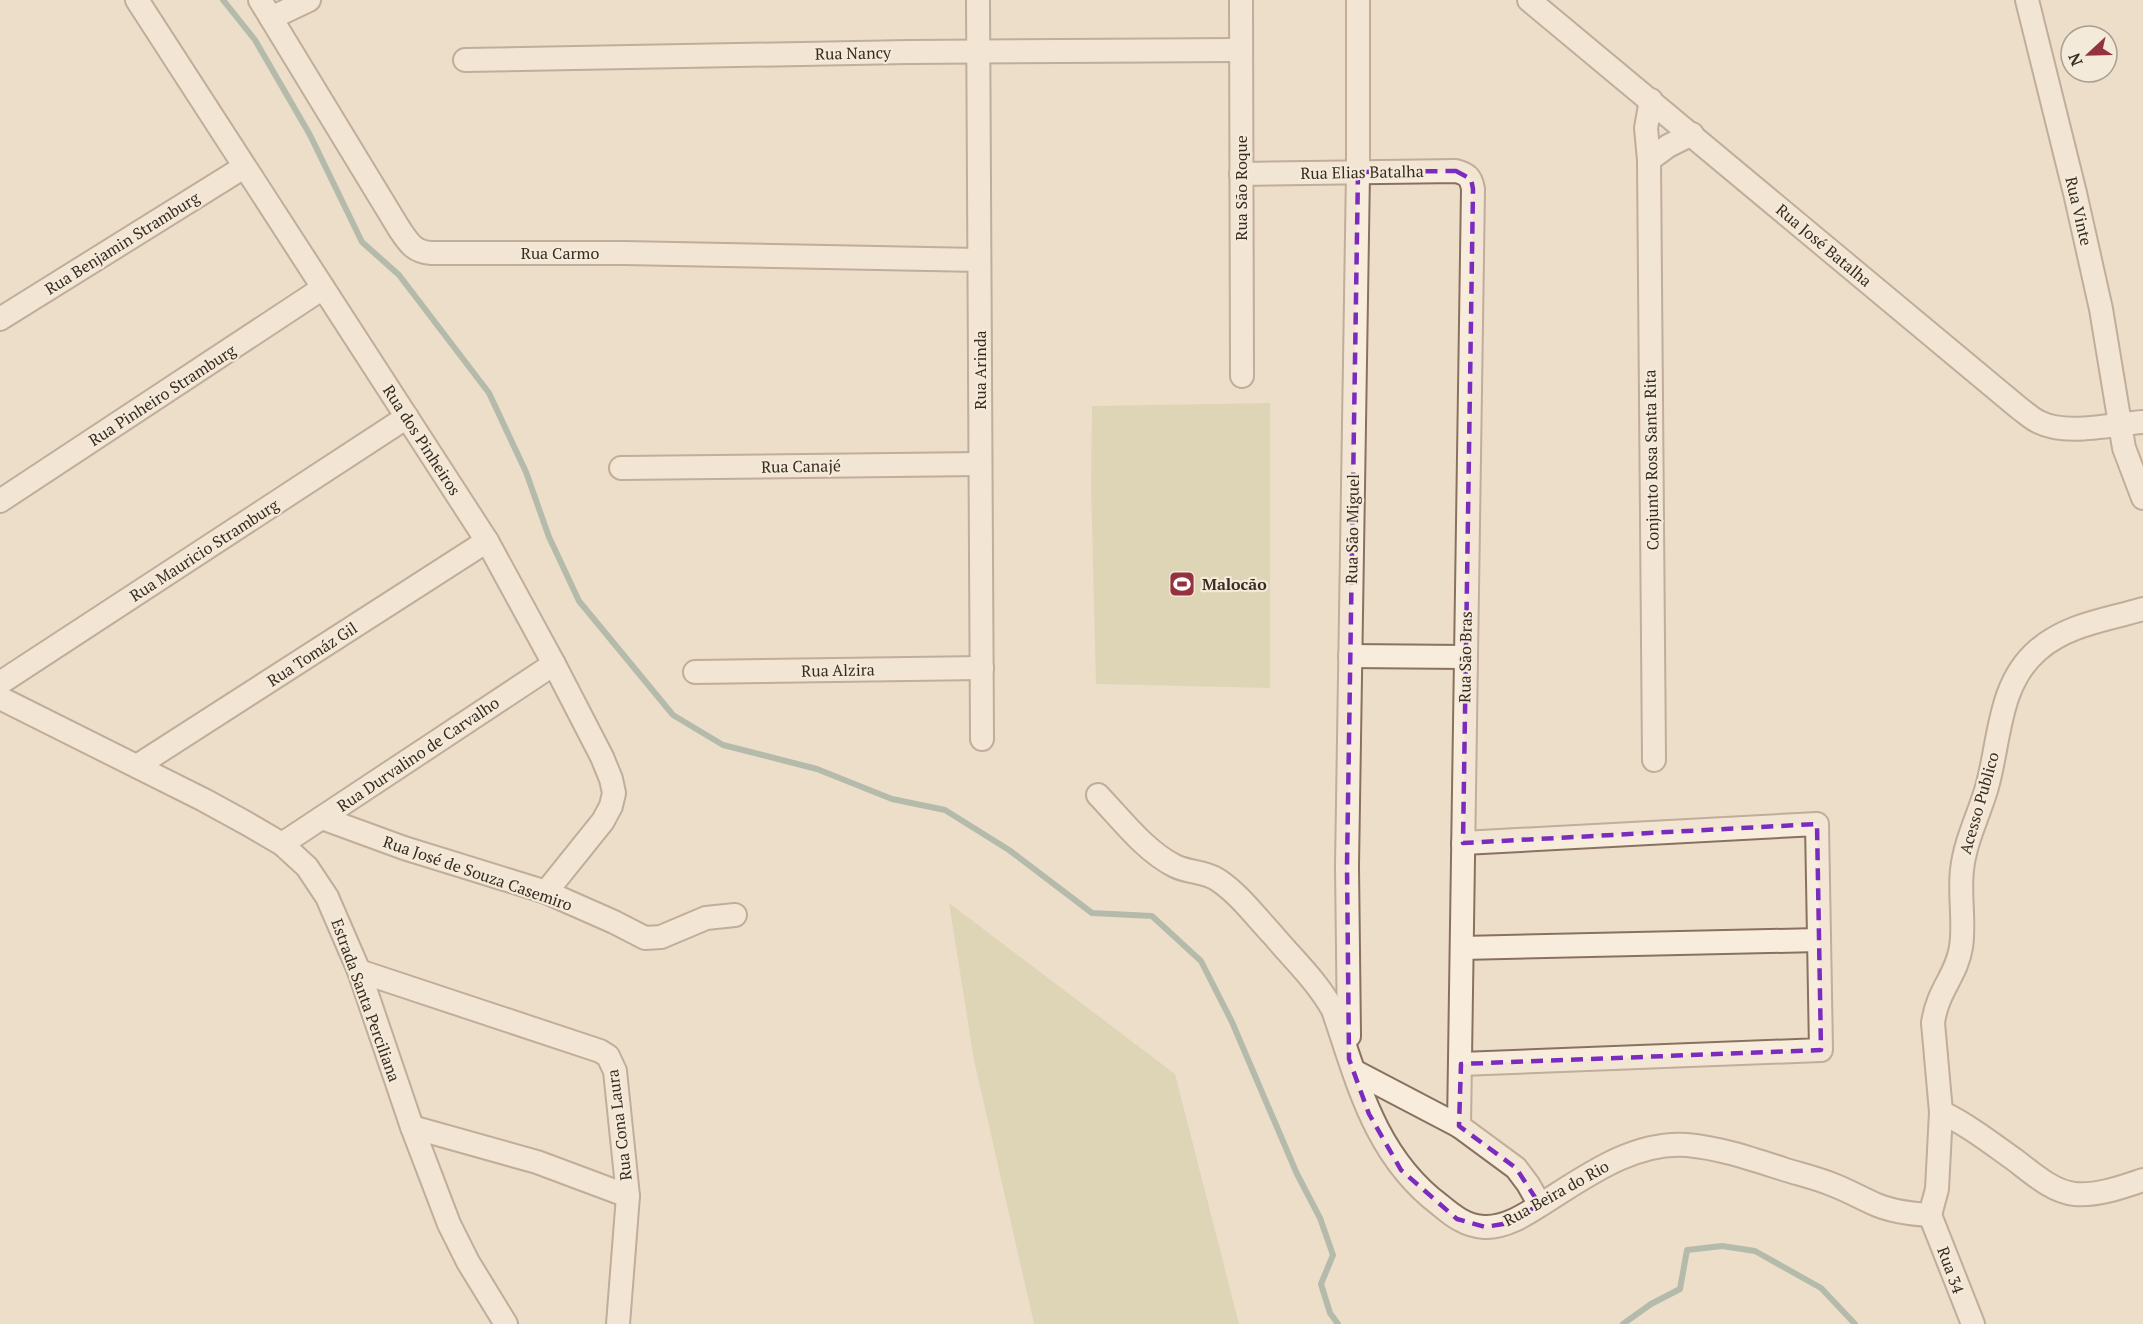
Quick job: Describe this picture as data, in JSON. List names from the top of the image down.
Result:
{
  "streets": {
    "street": [
      "Rua Nancy",
      "Rua Elias Batalha",
      "Rua São Roque",
      "Rua Vinte",
      "Rua Benjamin Stramburg",
      "Rua José Batalha",
      "Rua Carmo",
      "Rua Arinda",
      "Rua Pinheiro Stramburg",
      "Rua dos Pinheiros",
      "Conjunto Rosa Santa Rita",
      "Rua Canajé",
      "Rua São Miguel",
      "Rua Mauricio Stramburg",
      "Rua Tomáz Gil",
      "Rua São Bras",
      "Rua Alzira",
      "Rua Durvalino de Carvalho",
      "Acesso Publico",
      "Rua José de Souza Casemiro",
      "Estrada Santa Perciliana",
      "Rua Cona Laura",
      "Rua Beira do Rio",
      "Rua 34"
    ]
  },
  "crossings": [
    ["Rua Nancy", "Rua São Roque"],
    ["Rua Nancy", "Rua Arinda"],
    ["Rua Elias Batalha", "Rua São Roque"],
    ["Rua Elias Batalha", "Rua São Miguel"],
    ["Rua Elias Batalha", "Rua São Bras"],
    ["Rua Vinte", "Rua José Batalha"],
    ["Rua Benjamin Stramburg", "Rua dos Pinheiros"],
    ["Rua José Batalha", "Conjunto Rosa Santa Rita"],
    ["Rua Carmo", "Rua Arinda"],
    ["Rua Arinda", "Rua Canajé"],
    ["Rua Arinda", "Rua Alzira"],
    ["Rua Pinheiro Stramburg", "Rua dos Pinheiros"],
    ["Rua dos Pinheiros", "Rua Mauricio Stramburg"],
    ["Rua dos Pinheiros", "Rua Tomáz Gil"],
    ["Rua dos Pinheiros", "Rua Durvalino de Carvalho"],
    ["Rua dos Pinheiros", "Rua José de Souza Casemiro"],
    ["Rua São Miguel", "Rua Beira do Rio"],
    ["Rua Tomáz Gil", "Estrada Santa Perciliana"],
    ["Rua Durvalino de Carvalho", "Rua José de Souza Casemiro"],
    ["Rua Durvalino de Carvalho", "Estrada Santa Perciliana"],
    ["Acesso Publico", "Rua Beira do Rio"],
    ["Acesso Publico", "Rua 34"],
    ["Estrada Santa Perciliana", "Rua Cona Laura"],
    ["Rua Beira do Rio", "Rua 34"]
  ],
  "places": {
    "sports": ["Malocão"]
  },
  "north": "left"
}
